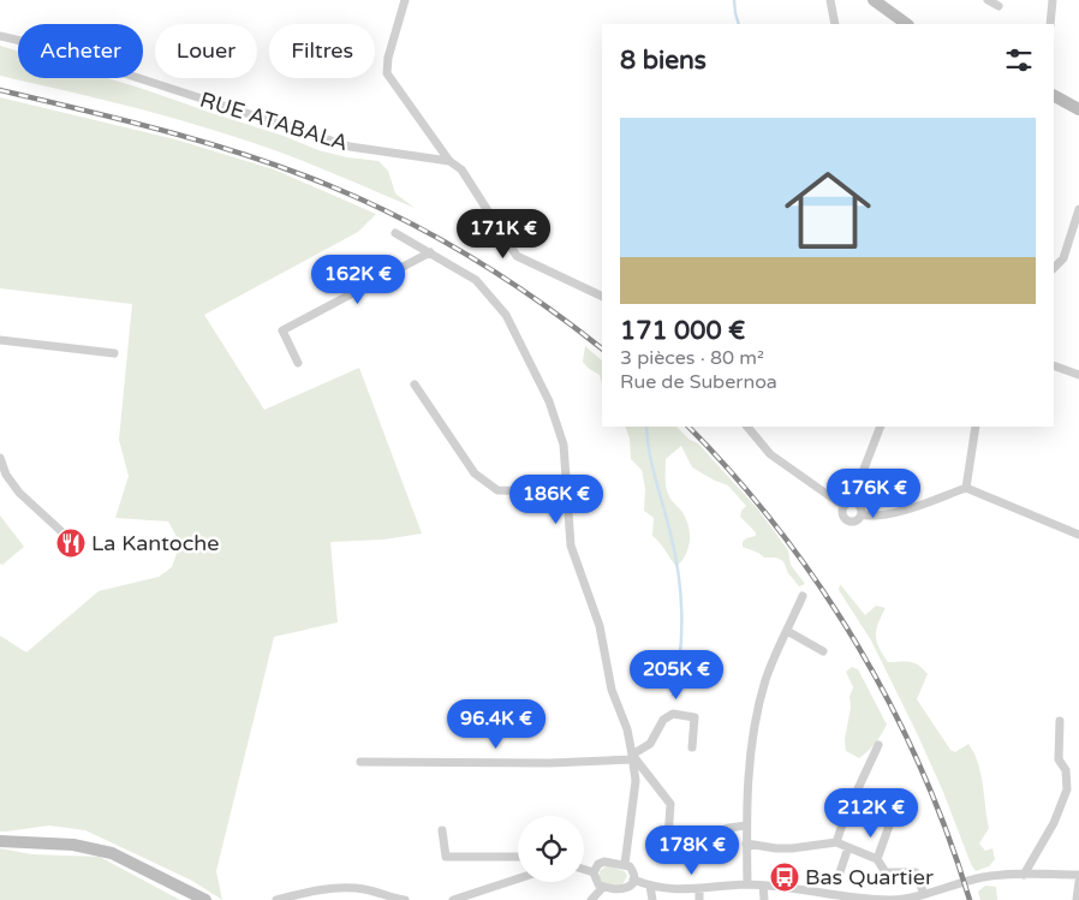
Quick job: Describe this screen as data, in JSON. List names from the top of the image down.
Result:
{
  "streets": {
    "street": ["RUE ATABALA"]
  },
  "places": {
    "restaurant": ["La Kantoche"],
    "bus stop": ["Bas Quartier"]
  },
  "page": {
    "chip": ["Acheter", "Louer", "Filtres"],
    "heading": "8 biens",
    "list": [
      {
        "name": "171 000 €",
        "note": "3 pièces · 80 m² · Rue de Subernoa"
      }
    ],
    "price": [
      "171K €",
      "162K €",
      "176K €",
      "186K €",
      "205K €",
      "96.4K €",
      "212K €",
      "178K €"
    ]
  }
}
